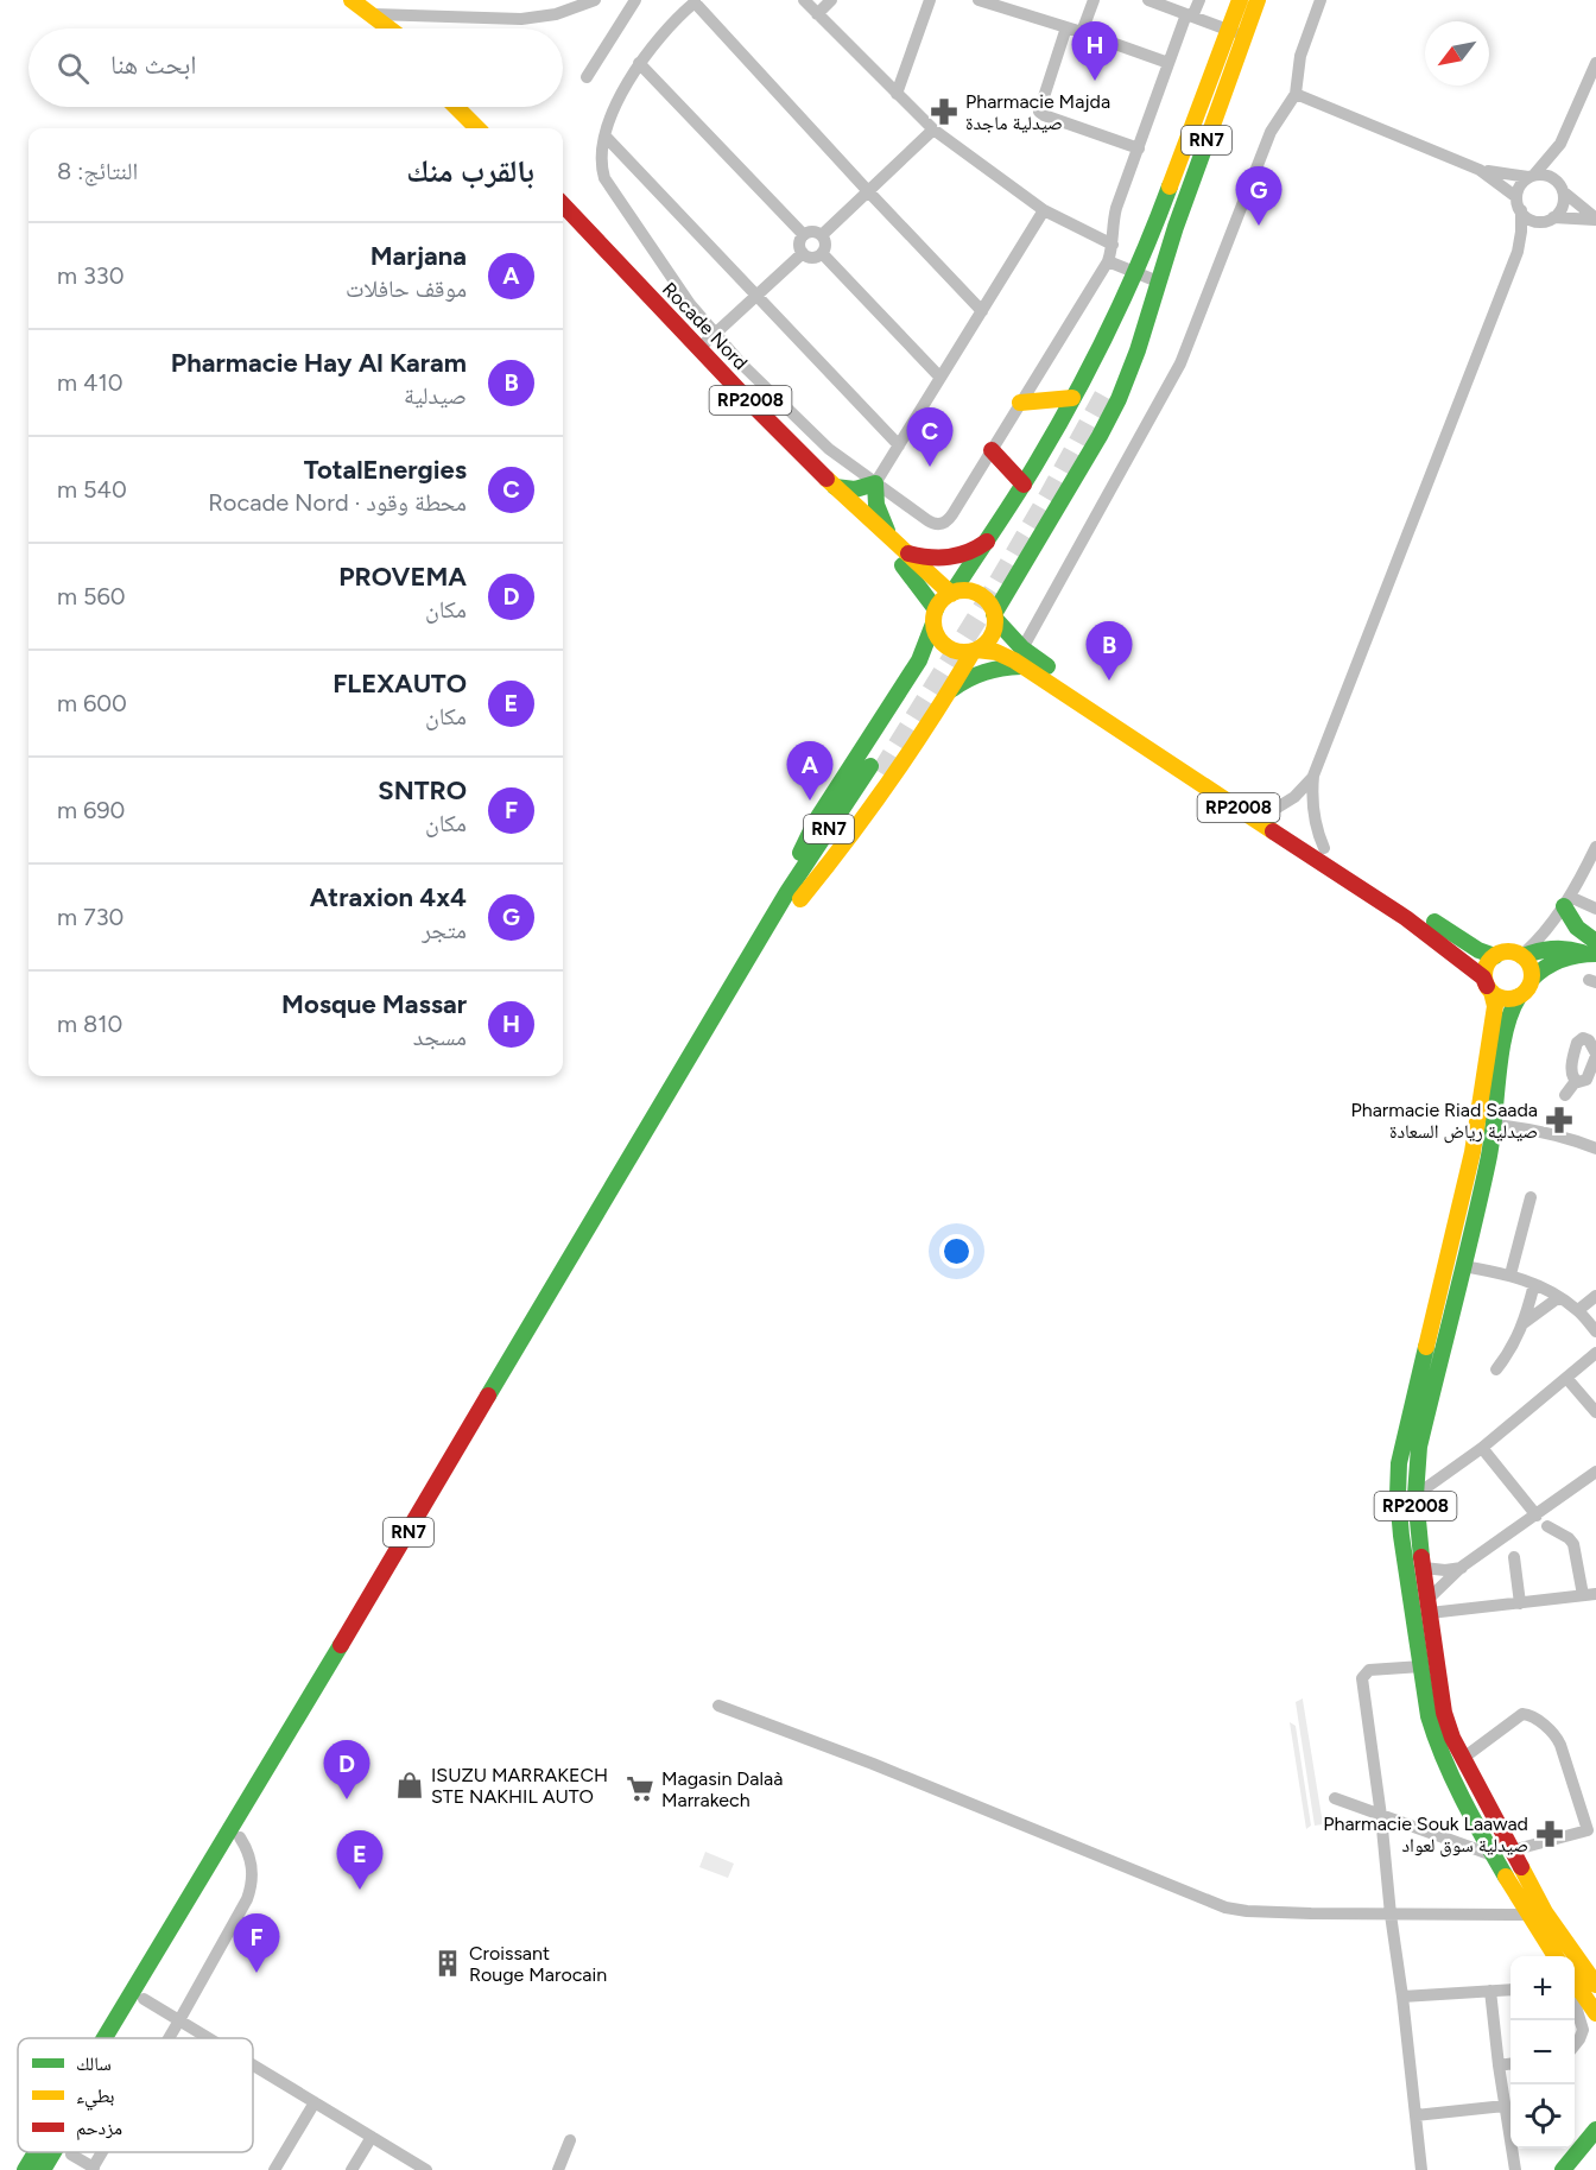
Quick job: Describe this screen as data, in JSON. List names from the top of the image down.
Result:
{
  "streets": {
    "main road": ["RN7", "Rocade Nord", "RP2008"]
  },
  "crossings": [
    ["Rocade Nord", "RP2008"]
  ],
  "places": {
    "pharmacy": ["Pharmacie Majda صيدلية ماجدة", "Pharmacie Riad Saada صيدلية رياض السعادة", "Pharmacie Souk Laawad صيدلية سوق لعواد"],
    "shop": ["ISUZU MARRAKECH STE NAKHIL AUTO"],
    "supermarket": ["Magasin Dalaà Marrakech"],
    "building": ["Croissant Rouge Marocain"]
  },
  "legend": ["سالك", "بطيء", "مزدحم"],
  "north": "bottom left",
  "page": {
    "pins": [
      "H",
      "G",
      "C",
      "B",
      "A",
      "D",
      "E",
      "F"
    ],
    "search": "ابحث هنا",
    "heading": ["بالقرب منك", "النتائج: 8"],
    "list": [
      {
        "mark": "A",
        "name": "Marjana",
        "note": "موقف حافلات",
        "value": "330 m"
      },
      {
        "mark": "B",
        "name": "Pharmacie Hay Al Karam",
        "note": "صيدلية",
        "value": "410 m"
      },
      {
        "mark": "C",
        "name": "TotalEnergies",
        "note": "محطة وقود · Rocade Nord",
        "value": "540 m"
      },
      {
        "mark": "D",
        "name": "PROVEMA",
        "note": "مكان",
        "value": "560 m"
      },
      {
        "mark": "E",
        "name": "FLEXAUTO",
        "note": "مكان",
        "value": "600 m"
      },
      {
        "mark": "F",
        "name": "SNTRO",
        "note": "مكان",
        "value": "690 m"
      },
      {
        "mark": "G",
        "name": "Atraxion 4x4",
        "note": "متجر",
        "value": "730 m"
      },
      {
        "mark": "H",
        "name": "Mosque Massar",
        "note": "مسجد",
        "value": "810 m"
      }
    ],
    "map_buttons": ["+", "−"]
  }
}
